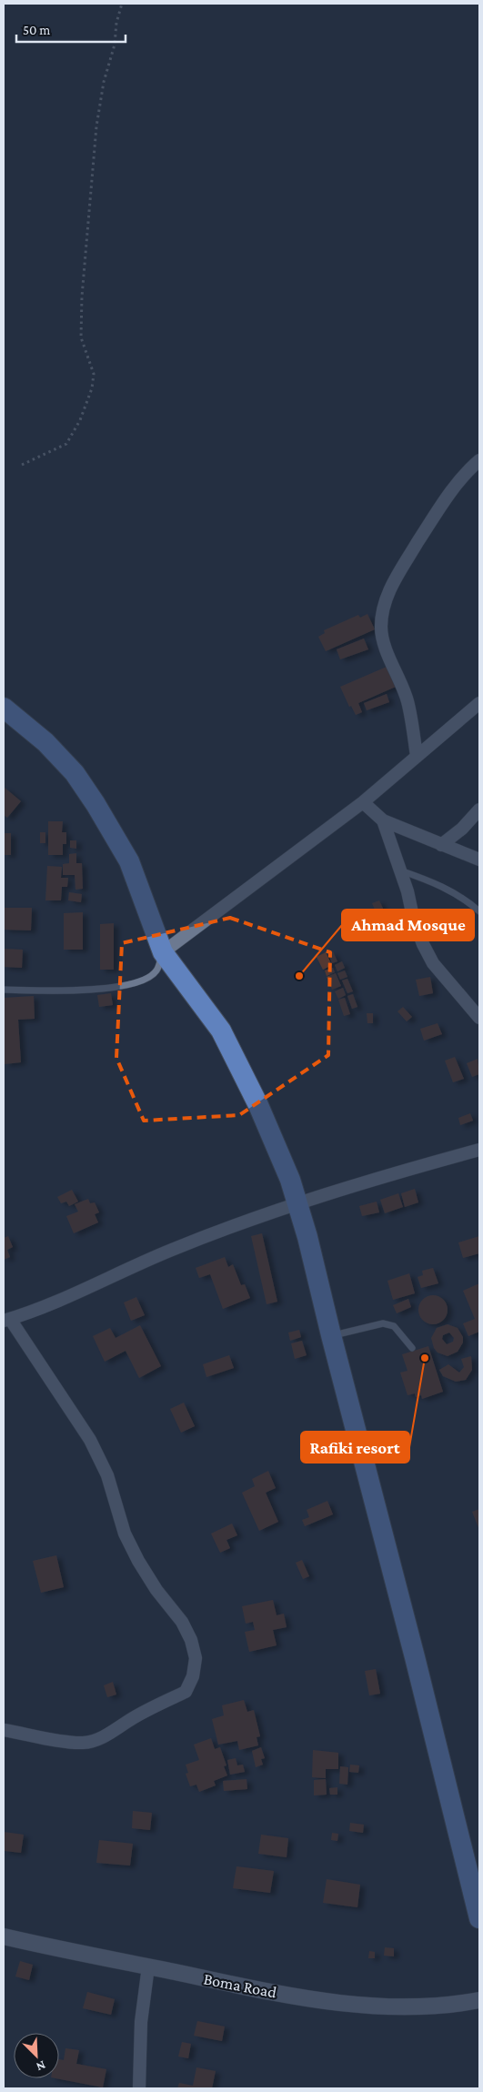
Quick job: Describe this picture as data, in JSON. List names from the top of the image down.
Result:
{
  "streets": {
    "street": ["Boma Road"]
  },
  "places": ["Ahmad Mosque", "Rafiki resort"],
  "scale_bar": "50 m",
  "north": "bottom right"
}
